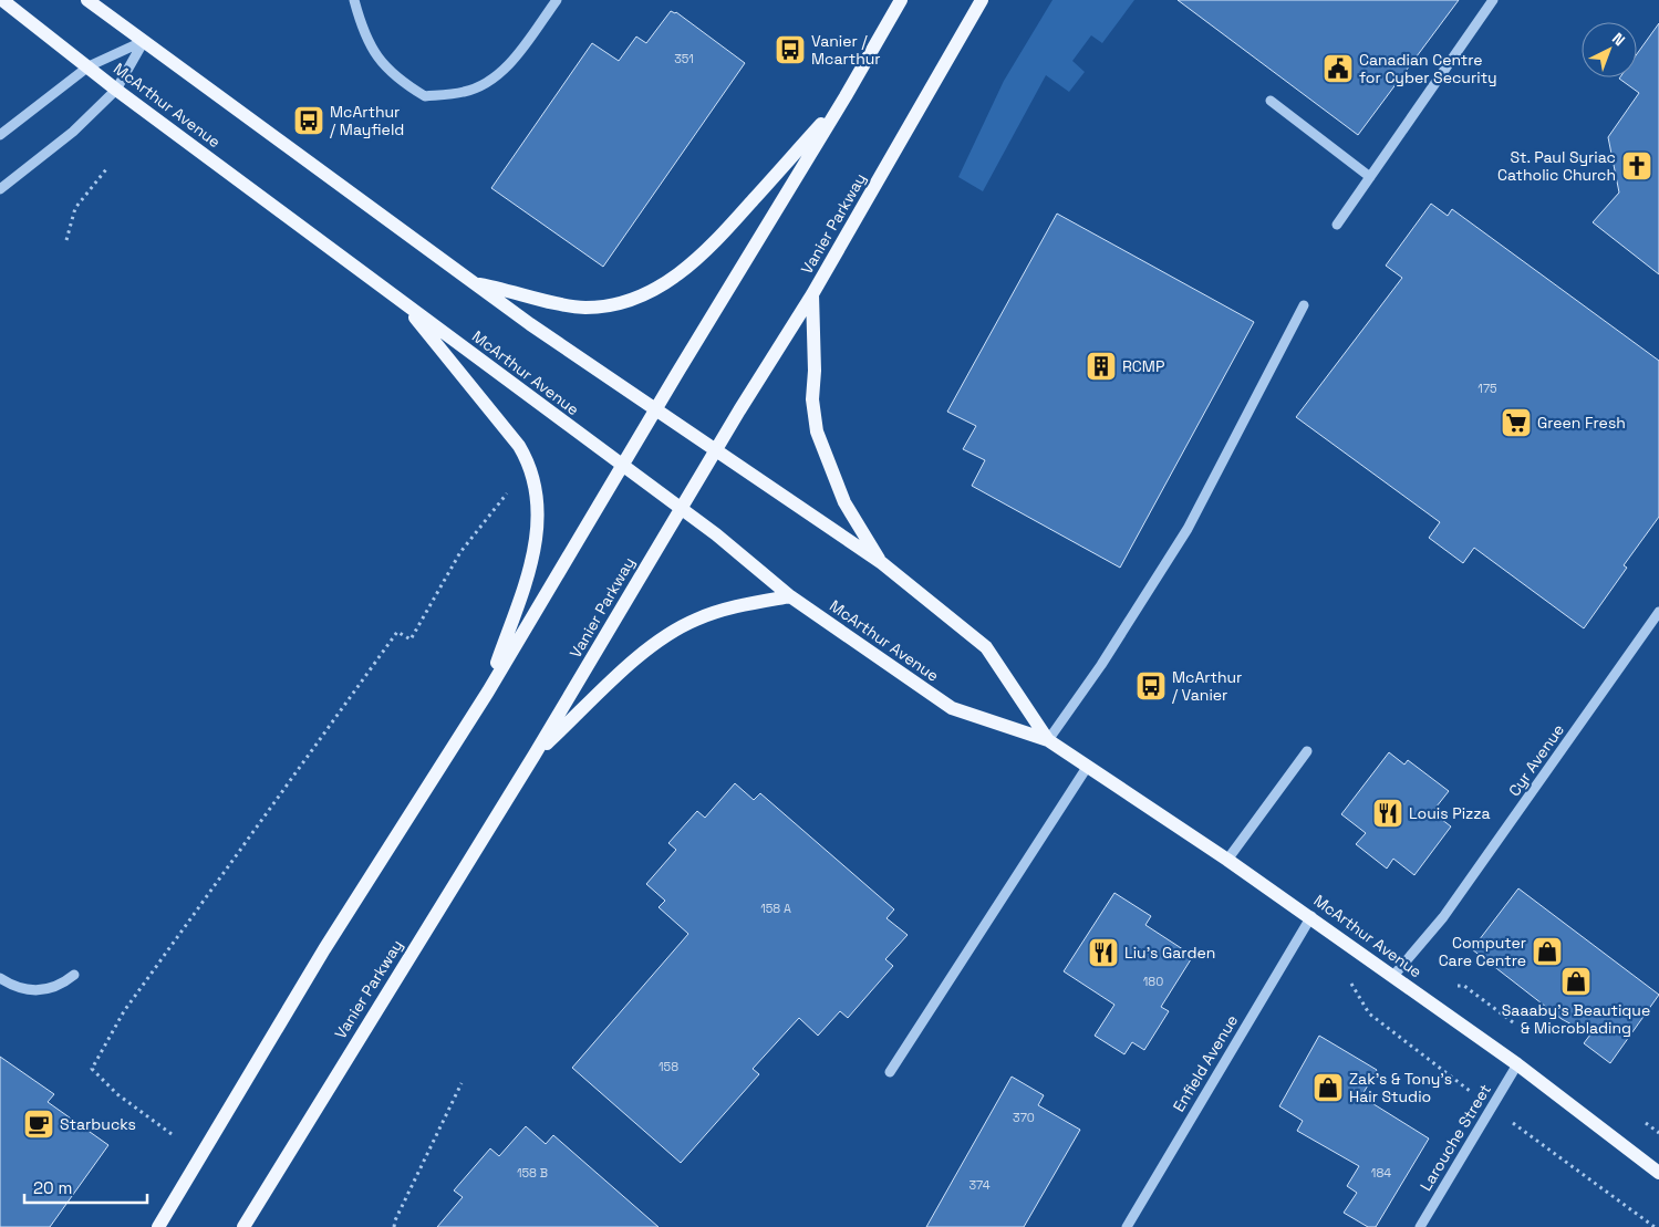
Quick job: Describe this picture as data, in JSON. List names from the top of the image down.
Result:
{
  "streets": {
    "main road": ["McArthur Avenue", "Vanier Parkway"],
    "street": ["Cyr Avenue", "Enfield Avenue", "Larouche Street"]
  },
  "crossings": [
    ["McArthur Avenue", "Vanier Parkway"],
    ["McArthur Avenue", "Cyr Avenue"],
    ["McArthur Avenue", "Enfield Avenue"],
    ["McArthur Avenue", "Larouche Street"]
  ],
  "places": {
    "bus stop": ["Vanier / Mcarthur", "McArthur / Mayfield", "McArthur / Vanier"],
    "public building": ["Canadian Centre for Cyber Security"],
    "church": ["St. Paul Syriac Catholic Church"],
    "building": ["RCMP"],
    "supermarket": ["Green Fresh"],
    "restaurant": ["Louis Pizza", "Liu's Garden"],
    "shop": ["Computer Care Centre", "Saaaby's Beautique & Microblading", "Zak's & Tony's Hair Studio"],
    "cafe": ["Starbucks"]
  },
  "house_numbers": [
    "351",
    "175",
    "158 A",
    "180",
    "158",
    "370",
    "158 B",
    "184",
    "374"
  ],
  "scale_bar": "20 m",
  "north": "top right"
}
